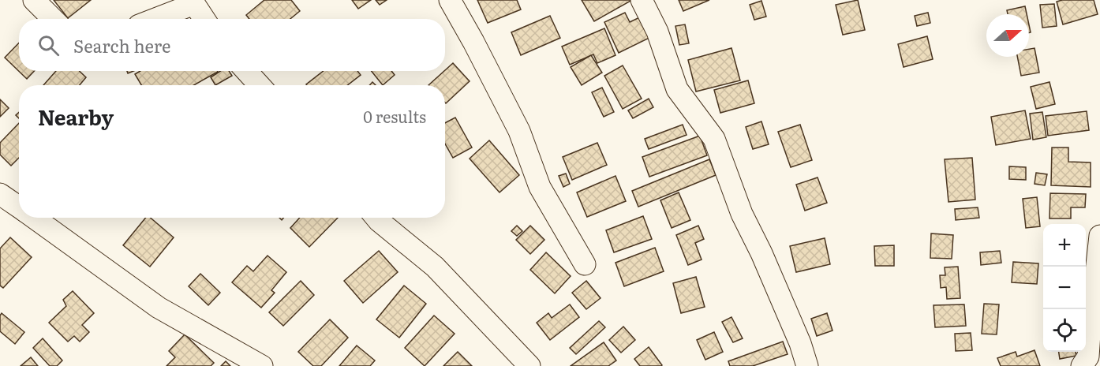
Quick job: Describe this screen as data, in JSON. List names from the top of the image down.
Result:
{
  "north": "right",
  "page": {
    "search": "Search here",
    "heading": ["Nearby", "0 results"],
    "map_buttons": ["+", "−"]
  }
}
